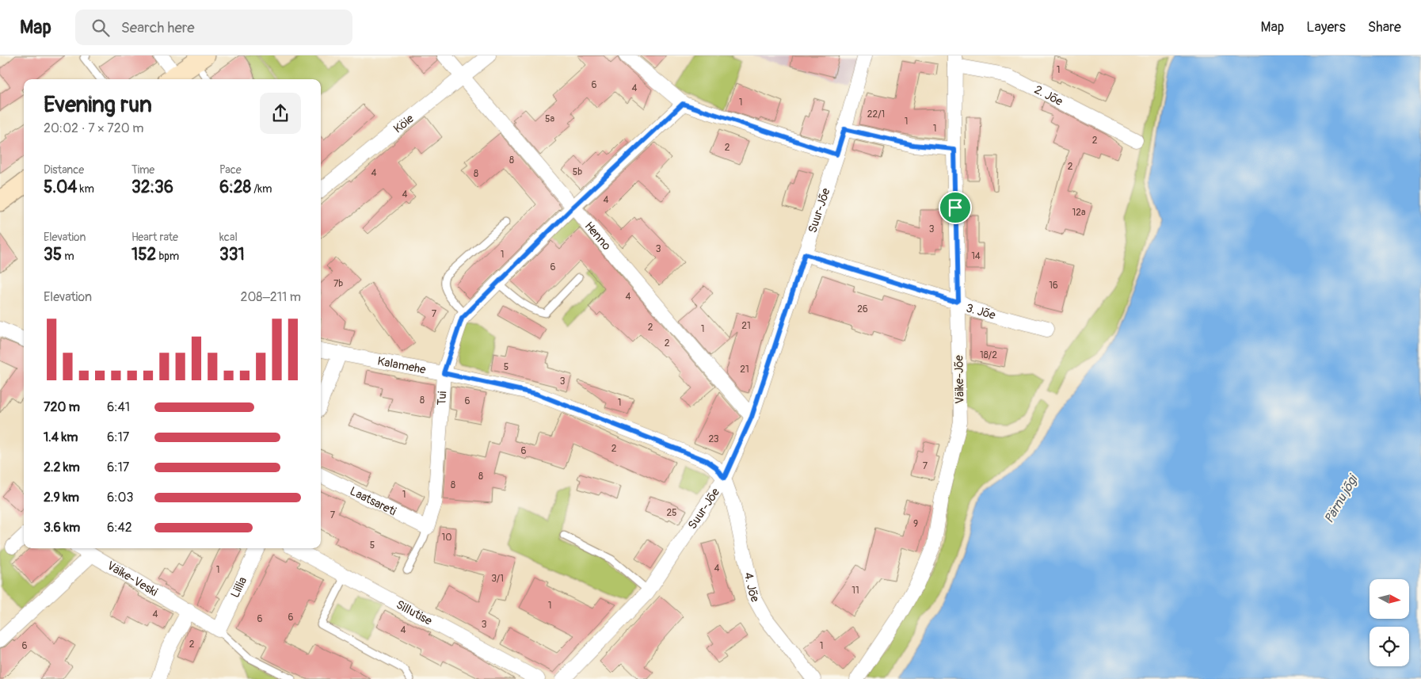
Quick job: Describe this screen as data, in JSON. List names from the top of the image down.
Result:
{
  "streets": {
    "street": [
      "2. Jõe",
      "Köie",
      "Suur-Jõe",
      "Henno",
      "3. Jõe",
      "Kalamehe",
      "Väike-Jõe",
      "Tui",
      "Laatsareti",
      "Väike-Veski",
      "4. Jõe",
      "Liilia",
      "Sillutise"
    ]
  },
  "crossings": [
    ["2. Jõe", "Väike-Jõe"],
    ["Köie", "Henno"],
    ["Suur-Jõe", "Henno"],
    ["Suur-Jõe", "3. Jõe"],
    ["Suur-Jõe", "Kalamehe"],
    ["Suur-Jõe", "4. Jõe"],
    ["Henno", "Tui"],
    ["3. Jõe", "Väike-Jõe"],
    ["Kalamehe", "Tui"],
    ["Kalamehe", "4. Jõe"],
    ["Tui", "Laatsareti"],
    ["Väike-Veski", "Liilia"]
  ],
  "water": ["Pärnu jõgi"],
  "house_numbers": [
    "1",
    "6",
    "4",
    "1",
    "22/1",
    "5a",
    "1",
    "1",
    "2",
    "2",
    "8",
    "2",
    "5b",
    "4",
    "8",
    "4",
    "4",
    "12a",
    "3",
    "3",
    "1",
    "14",
    "6",
    "7b",
    "16",
    "4",
    "26",
    "7",
    "21",
    "2",
    "1",
    "2",
    "18/2",
    "5",
    "21",
    "3",
    "8",
    "6",
    "1",
    "23",
    "2",
    "6",
    "7",
    "8",
    "8",
    "1",
    "25",
    "7",
    "9",
    "10",
    "5",
    "4",
    "1",
    "3/1",
    "11",
    "1",
    "4",
    "6",
    "6",
    "3",
    "4",
    "2",
    "6",
    "1"
  ],
  "north": "right",
  "page": {
    "header": "Map",
    "search": "Search here",
    "nav": ["Map", "Layers", "Share"],
    "heading": ["Evening run", "20:02 · 7 × 720 m"],
    "stats": [
      ["Distance", "5.04 km"],
      ["Time", "32:36"],
      ["Pace", "6:28 /km"],
      ["Elevation", "35 m"],
      ["Heart rate", "152 bpm"],
      ["kcal", "331"]
    ],
    "chart": ["Elevation", "208–211 m"],
    "list": [
      {
        "name": "720 m",
        "note": "6:41"
      },
      {
        "name": "1.4 km",
        "note": "6:17"
      },
      {
        "name": "2.2 km",
        "note": "6:17"
      },
      {
        "name": "2.9 km",
        "note": "6:03"
      },
      {
        "name": "3.6 km",
        "note": "6:42"
      }
    ]
  }
}
